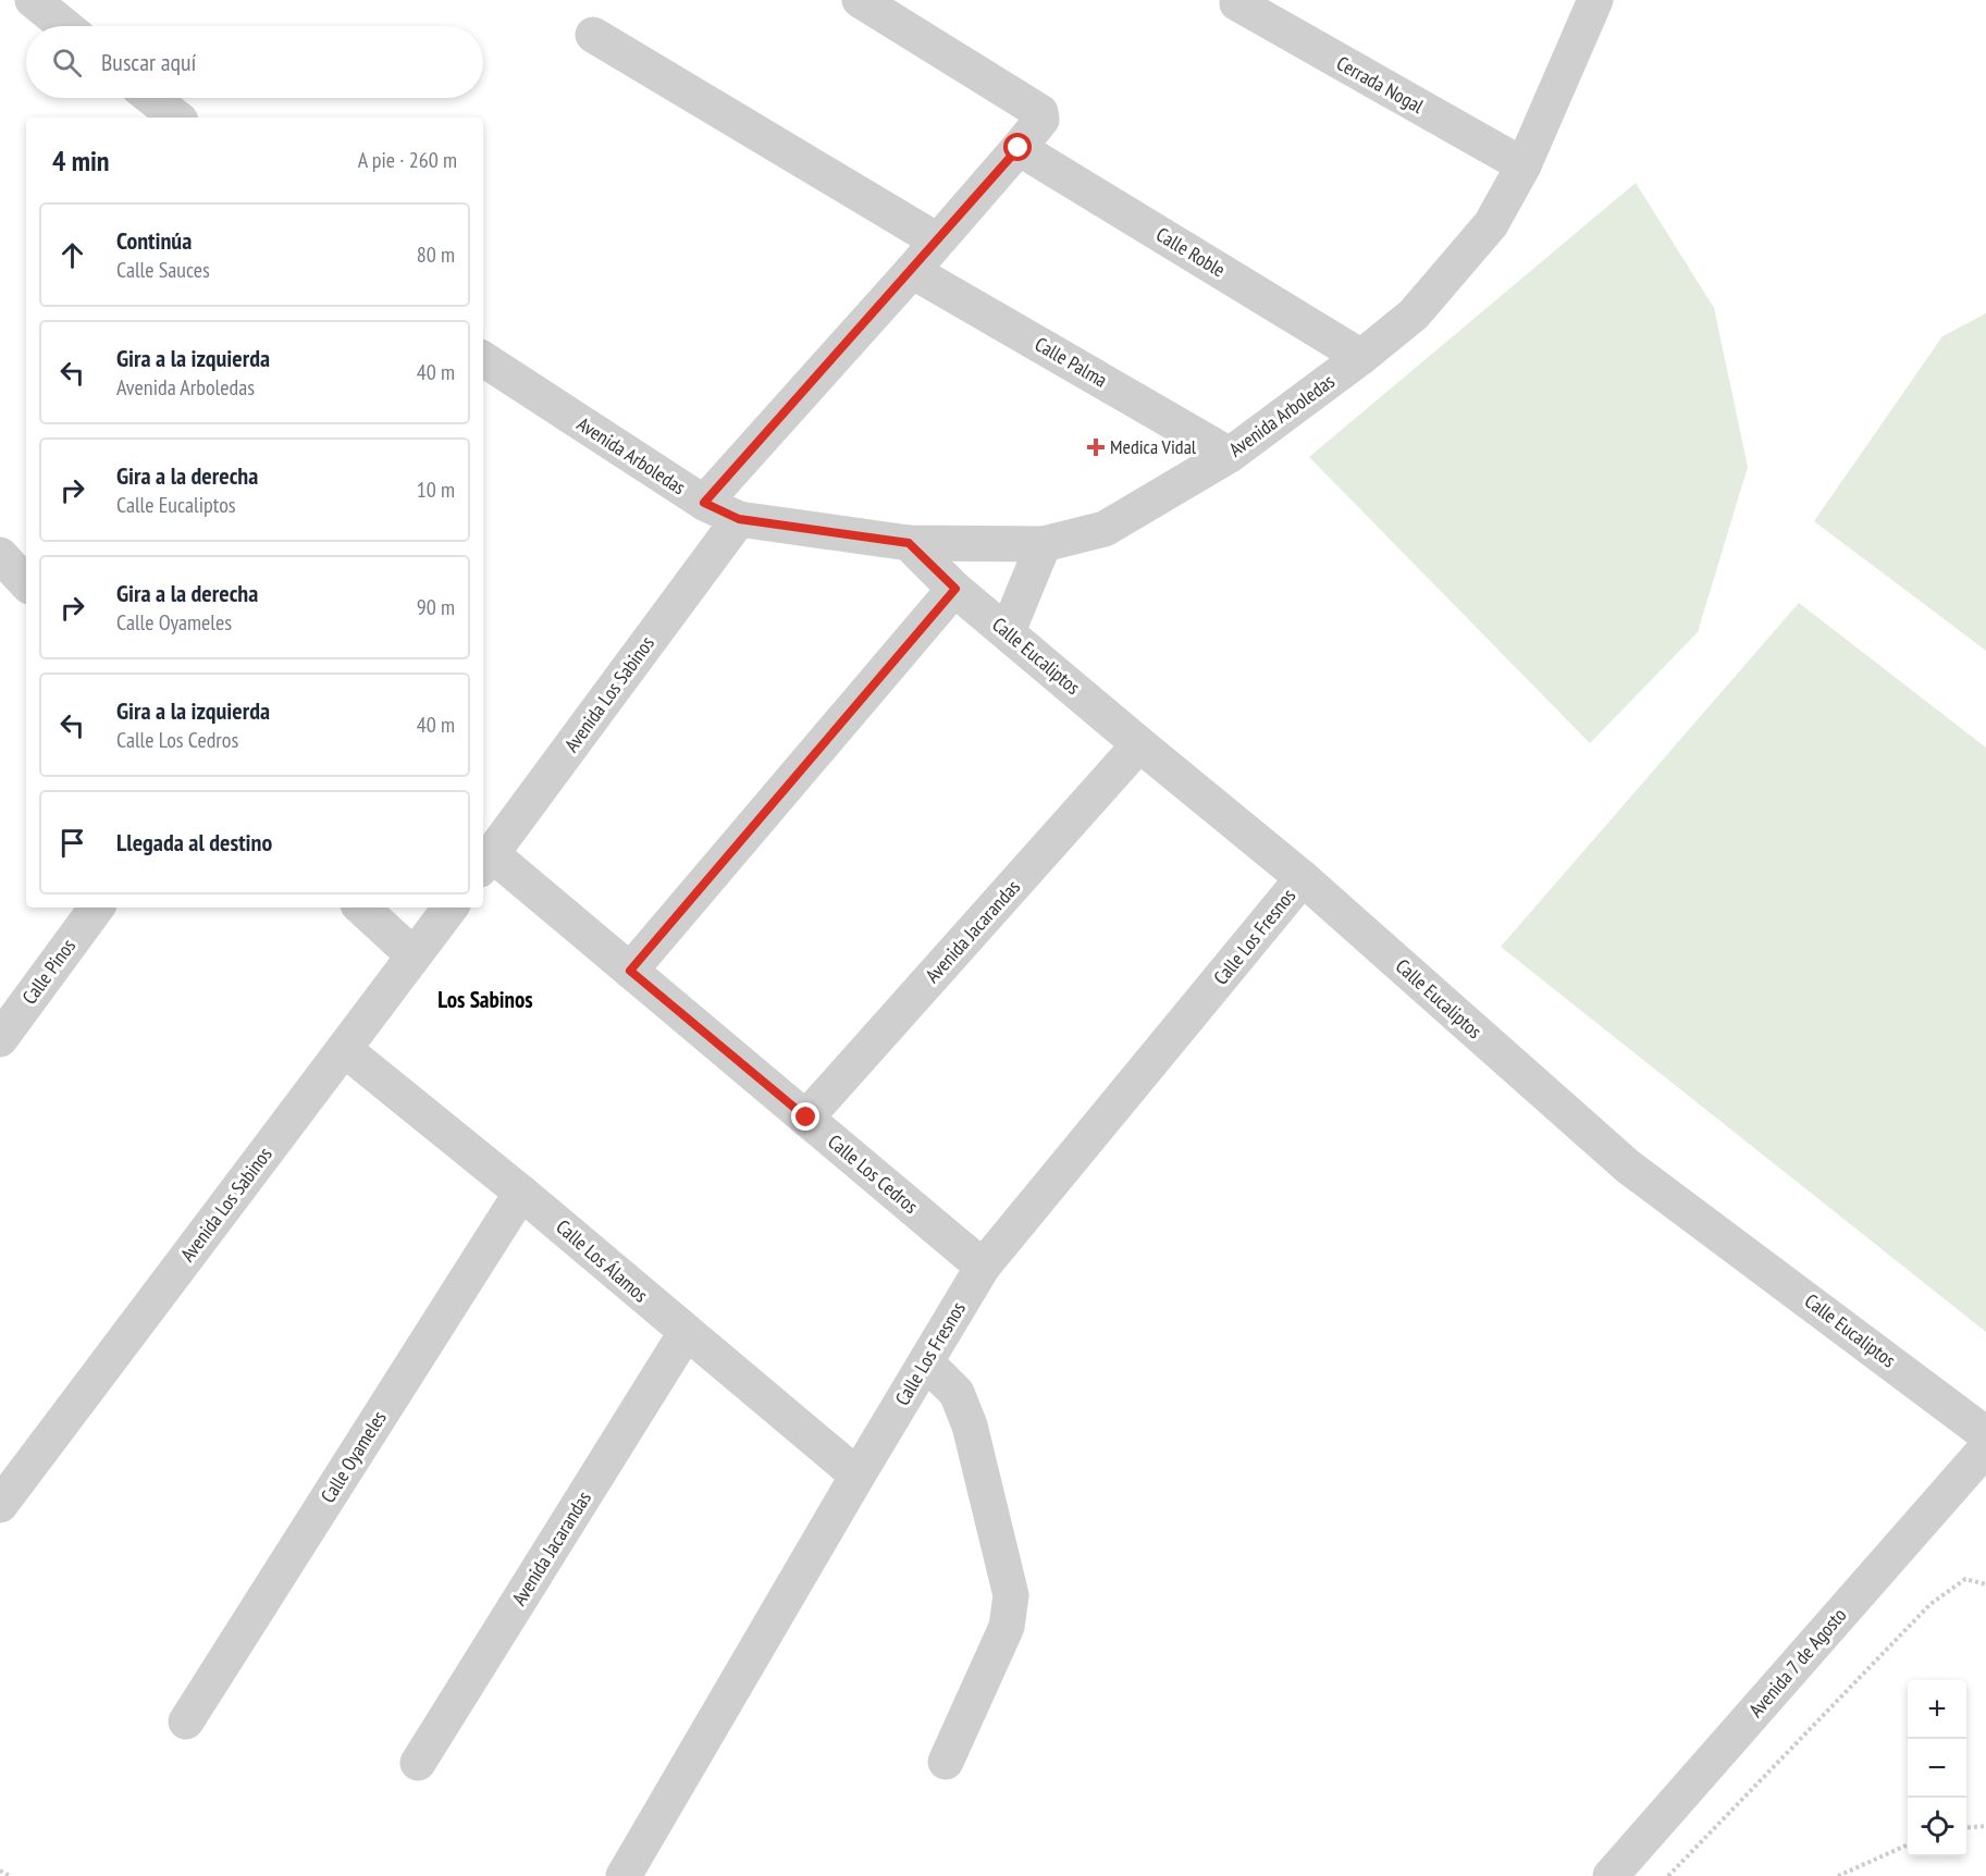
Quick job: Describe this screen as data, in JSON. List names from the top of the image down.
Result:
{
  "streets": {
    "street": [
      "Cerrada Nogal",
      "Calle Roble",
      "Calle Palma",
      "Avenida Arboledas",
      "Calle Eucaliptos",
      "Avenida Los Sabinos",
      "Avenida Jacarandas",
      "Calle Los Fresnos",
      "Calle Pinos",
      "Calle Los Cedros",
      "Calle Los Álamos",
      "Calle Oyameles",
      "Avenida 7 de Agosto"
    ]
  },
  "crossings": [
    ["Cerrada Nogal", "Avenida Arboledas"],
    ["Calle Roble", "Avenida Arboledas"],
    ["Calle Palma", "Avenida Arboledas"],
    ["Avenida Arboledas", "Calle Eucaliptos"],
    ["Avenida Arboledas", "Avenida Los Sabinos"],
    ["Calle Eucaliptos", "Avenida Jacarandas"],
    ["Calle Eucaliptos", "Calle Los Fresnos"],
    ["Avenida Los Sabinos", "Calle Los Cedros"],
    ["Avenida Los Sabinos", "Calle Los Álamos"],
    ["Avenida Jacarandas", "Calle Los Cedros"],
    ["Avenida Jacarandas", "Calle Los Álamos"],
    ["Calle Los Fresnos", "Calle Los Cedros"],
    ["Calle Los Fresnos", "Calle Los Álamos"],
    ["Calle Los Álamos", "Calle Oyameles"]
  ],
  "districts": ["Los Sabinos"],
  "places": {
    "health": ["Medica Vidal"]
  },
  "page": {
    "search": "Buscar aquí",
    "heading": ["4 min", "A pie · 260 m"],
    "list": [
      ["Continúa", "Calle Sauces", "80 m"],
      ["Gira a la izquierda", "Avenida Arboledas", "40 m"],
      ["Gira a la derecha", "Calle Eucaliptos", "10 m"],
      ["Gira a la derecha", "Calle Oyameles", "90 m"],
      ["Gira a la izquierda", "Calle Los Cedros", "40 m"],
      "Llegada al destino"
    ],
    "map_buttons": ["+", "−"]
  }
}
